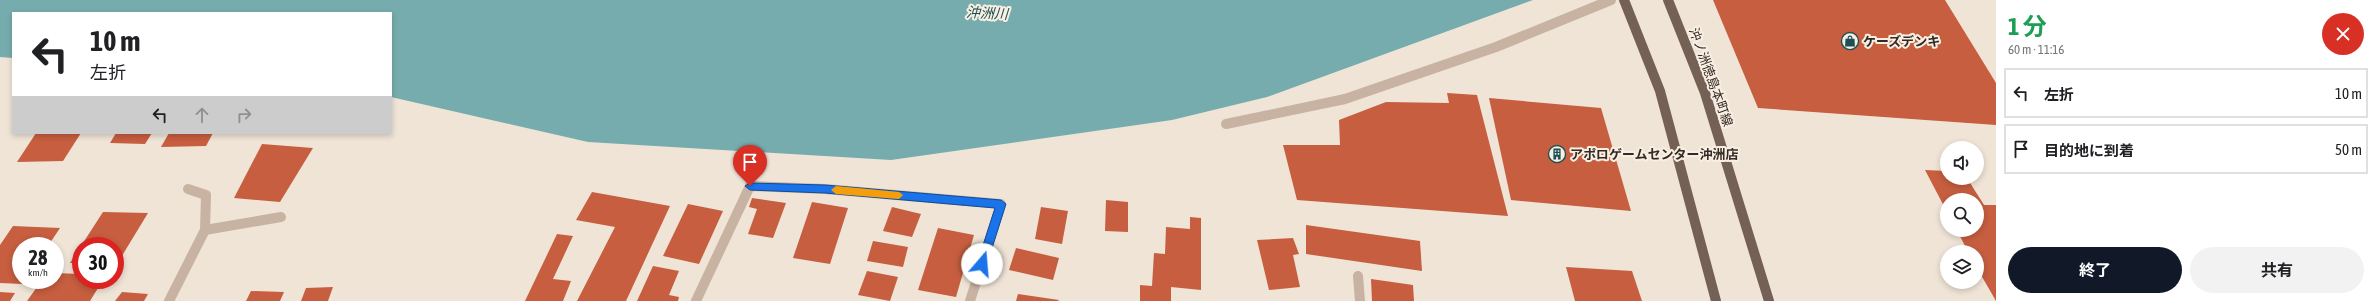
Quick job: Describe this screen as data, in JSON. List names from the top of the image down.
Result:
{
  "streets": {
    "main road": ["沖ノ洲徳島本町線"]
  },
  "water": ["沖洲川"],
  "places": {
    "shop": ["ケーズデンキ"],
    "building": ["アポロゲームセンター沖洲店"]
  },
  "page": {
    "heading": ["1 分", "60 m · 11:16"],
    "turn": ["10 m", "左折"],
    "list": [
      {
        "name": "左折",
        "value": "10 m"
      },
      {
        "name": "目的地に到着",
        "value": "50 m"
      }
    ],
    "speed": "28 km/h",
    "limit": "30",
    "buttons": ["終了", "共有"]
  }
}
